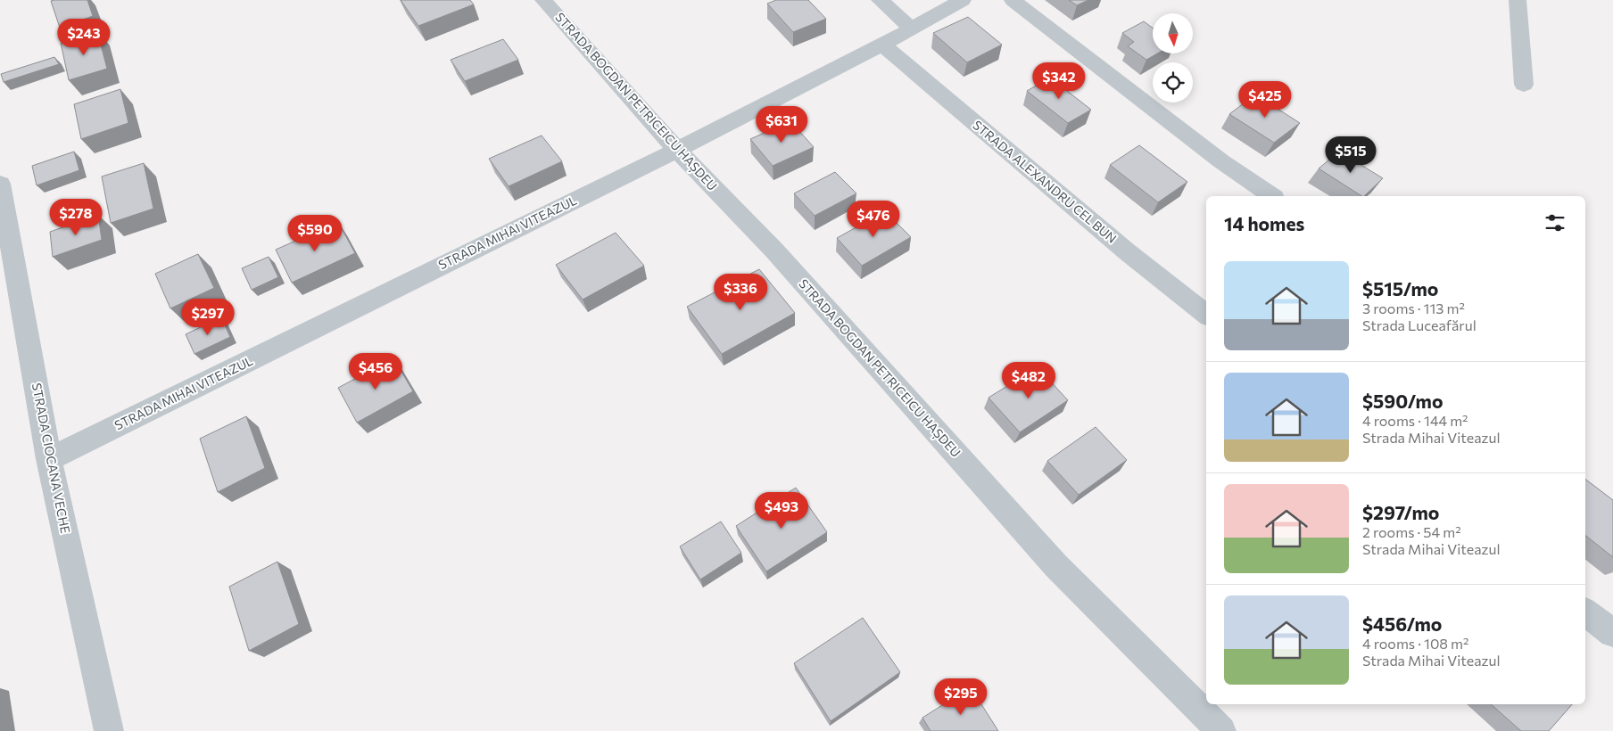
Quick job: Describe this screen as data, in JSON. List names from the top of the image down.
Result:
{
  "streets": {
    "street": [
      "STRADA BOGDAN PETRICEICU HAȘDEU",
      "STRADA ALEXANDRU CEL BUN",
      "STRADA MIHAI VITEAZUL",
      "STRADA CIOCANA VECHE"
    ]
  },
  "crossings": [
    ["STRADA BOGDAN PETRICEICU HAȘDEU", "STRADA MIHAI VITEAZUL"],
    ["STRADA ALEXANDRU CEL BUN", "STRADA MIHAI VITEAZUL"],
    ["STRADA MIHAI VITEAZUL", "STRADA CIOCANA VECHE"]
  ],
  "north": "bottom",
  "page": {
    "price": [
      "$243",
      "$342",
      "$425",
      "$631",
      "$515",
      "$278",
      "$476",
      "$590",
      "$336",
      "$297",
      "$456",
      "$482",
      "$493",
      "$295"
    ],
    "heading": "14 homes",
    "list": [
      {
        "name": "$515/mo",
        "note": "3 rooms · 113 m² · Strada Luceafărul"
      },
      {
        "name": "$590/mo",
        "note": "4 rooms · 144 m² · Strada Mihai Viteazul"
      },
      {
        "name": "$297/mo",
        "note": "2 rooms · 54 m² · Strada Mihai Viteazul"
      },
      {
        "name": "$456/mo",
        "note": "4 rooms · 108 m² · Strada Mihai Viteazul"
      }
    ]
  }
}
